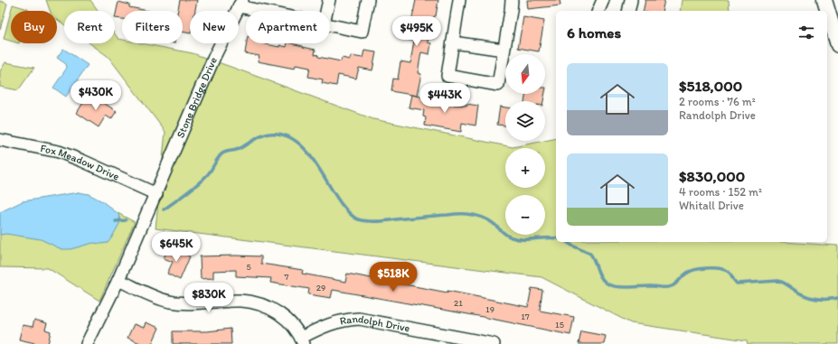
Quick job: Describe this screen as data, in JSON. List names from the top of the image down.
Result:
{
  "streets": {
    "street": ["Stone Bridge Drive", "Fox Meadow Drive", "Randolph Drive"]
  },
  "crossings": [
    ["Stone Bridge Drive", "Fox Meadow Drive"]
  ],
  "house_numbers": [
    "5",
    "7",
    "29",
    "21",
    "19",
    "17",
    "15"
  ],
  "north": "bottom",
  "page": {
    "chip": [
      "Buy",
      "Rent",
      "Filters",
      "New",
      "Apartment"
    ],
    "heading": "6 homes",
    "price": [
      "$495K",
      "$430K",
      "$443K",
      "$645K",
      "$518K",
      "$830K"
    ],
    "map_buttons": ["+", "−"],
    "list": [
      {
        "name": "$518,000",
        "note": "2 rooms · 76 m² · Randolph Drive"
      },
      {
        "name": "$830,000",
        "note": "4 rooms · 152 m² · Whitall Drive"
      }
    ]
  }
}
